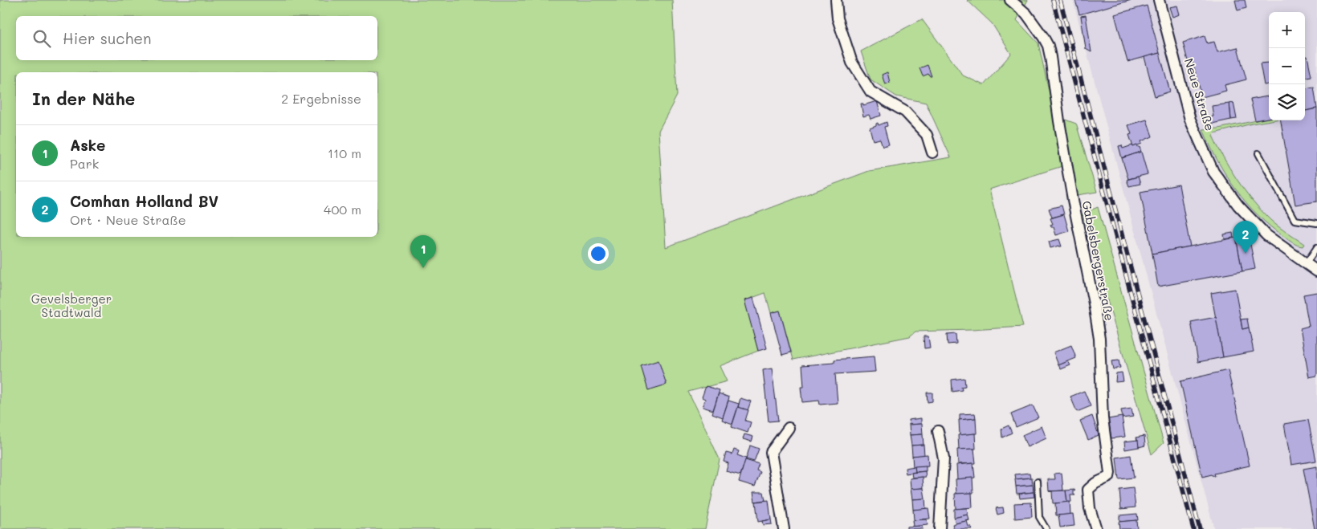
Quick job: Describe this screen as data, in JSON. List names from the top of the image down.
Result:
{
  "streets": {
    "street": ["Neue Straße", "Gabelsbergerstraße"]
  },
  "parks": ["Gevelsberger Stadtwald"],
  "page": {
    "map_buttons": ["+", "−"],
    "search": "Hier suchen",
    "heading": ["In der Nähe", "2 Ergebnisse"],
    "list": [
      {
        "mark": "1",
        "name": "Aske",
        "note": "Park",
        "value": "110 m"
      },
      {
        "mark": "2",
        "name": "Comhan Holland BV",
        "note": "Ort · Neue Straße",
        "value": "400 m"
      }
    ],
    "pins": ["2", "1"]
  }
}
